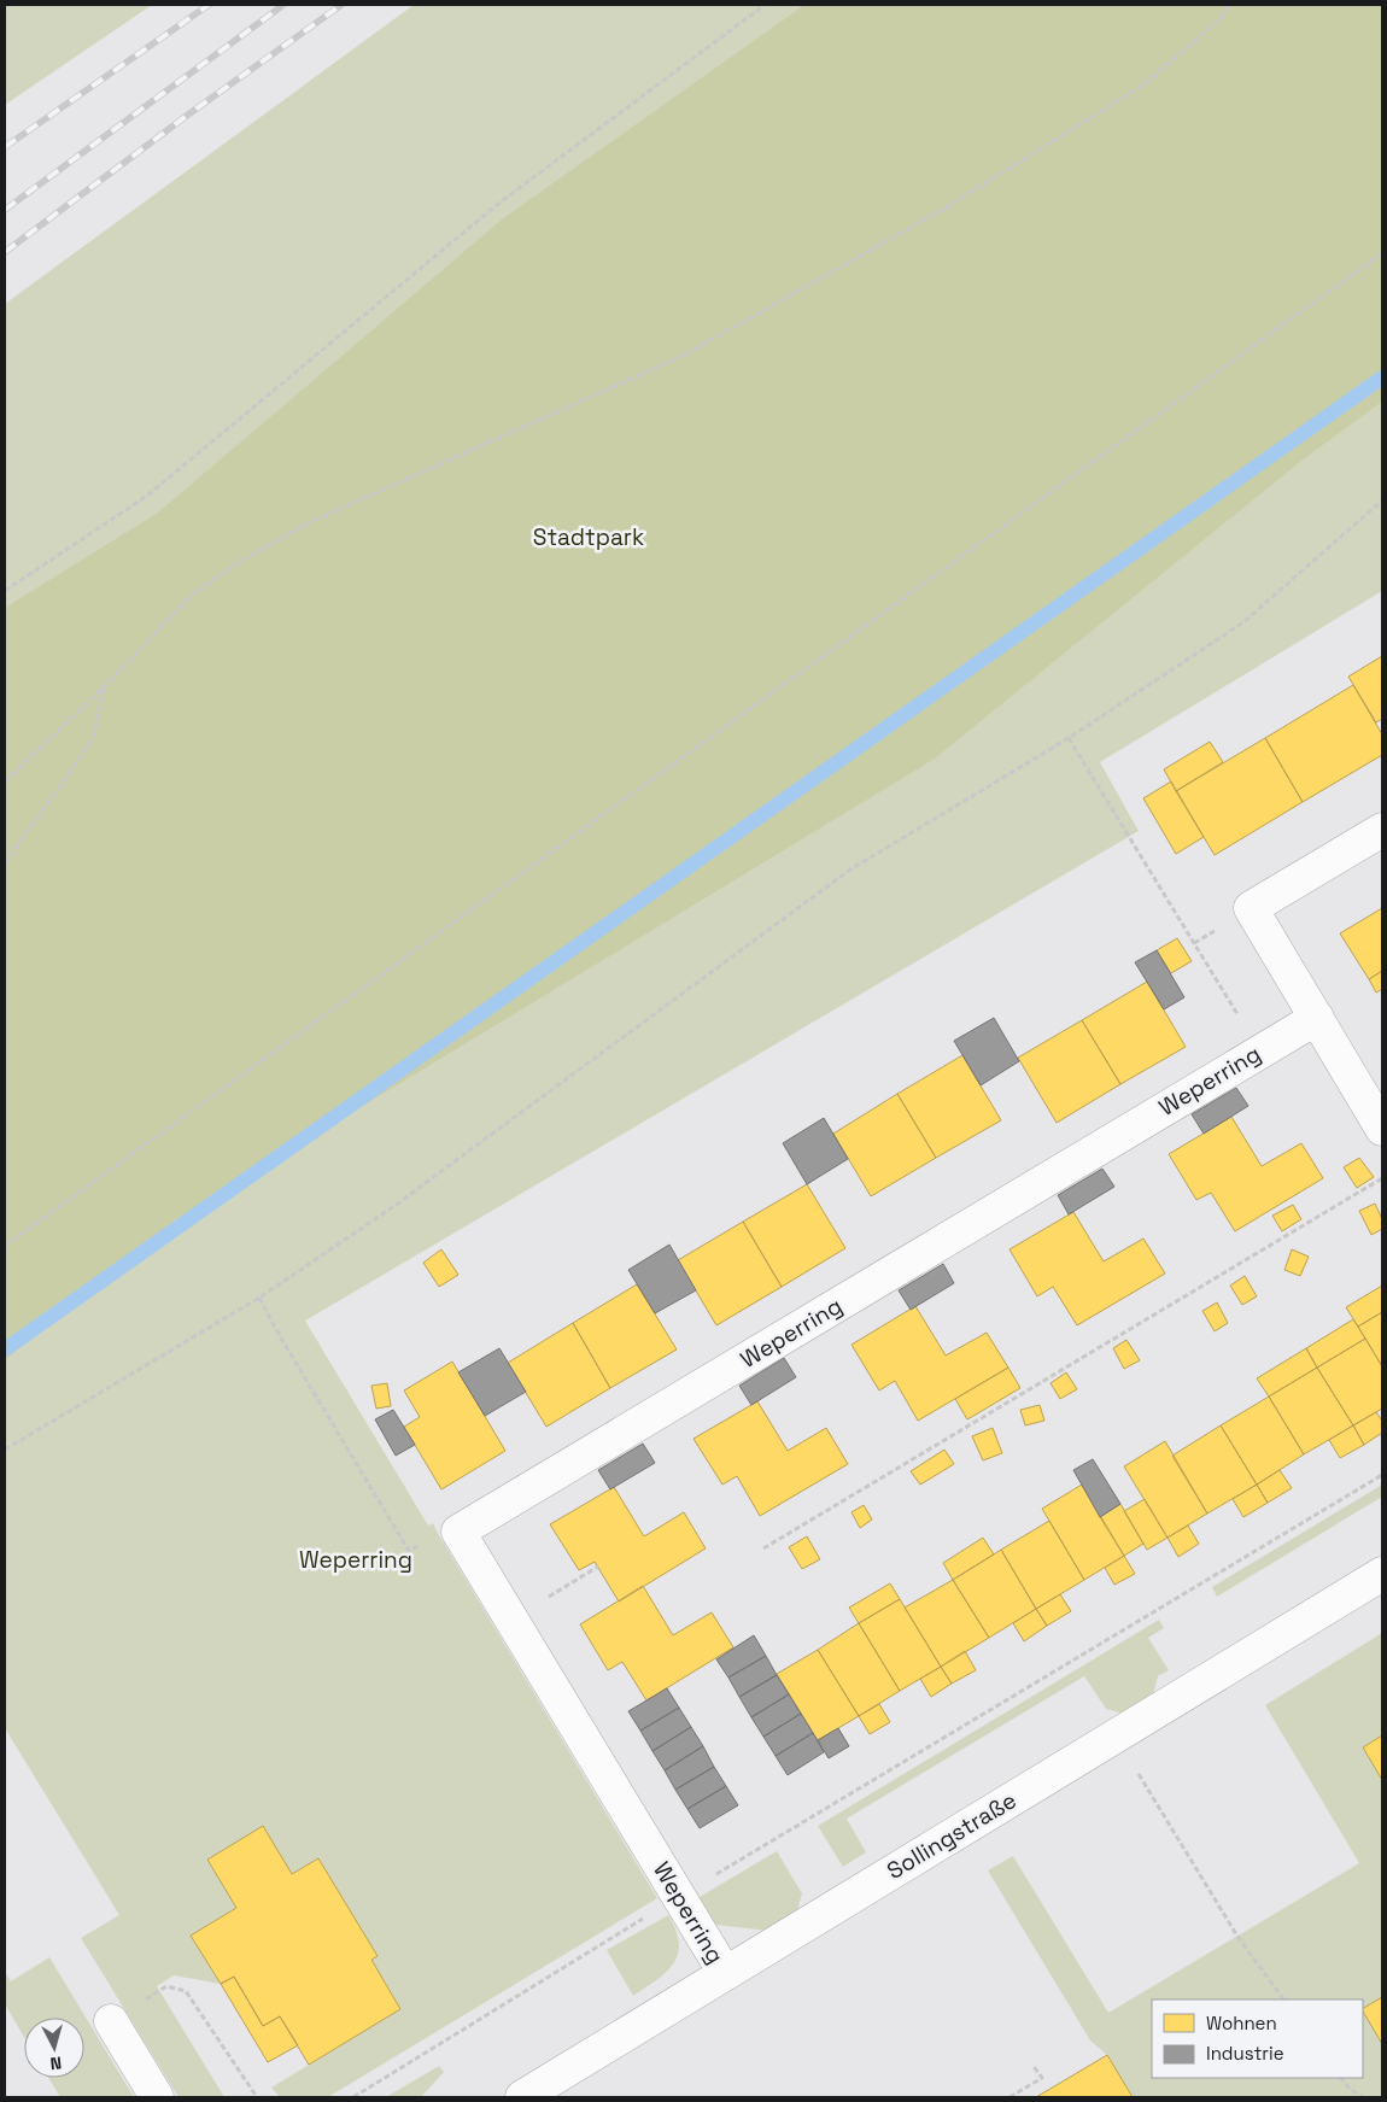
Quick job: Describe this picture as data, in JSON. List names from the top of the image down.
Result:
{
  "streets": {
    "street": ["Weperring", "Sollingstraße"]
  },
  "crossings": [
    ["Weperring", "Sollingstraße"]
  ],
  "parks": ["Stadtpark", "Weperring"],
  "legend": ["Wohnen", "Industrie"],
  "north": "bottom"
}
